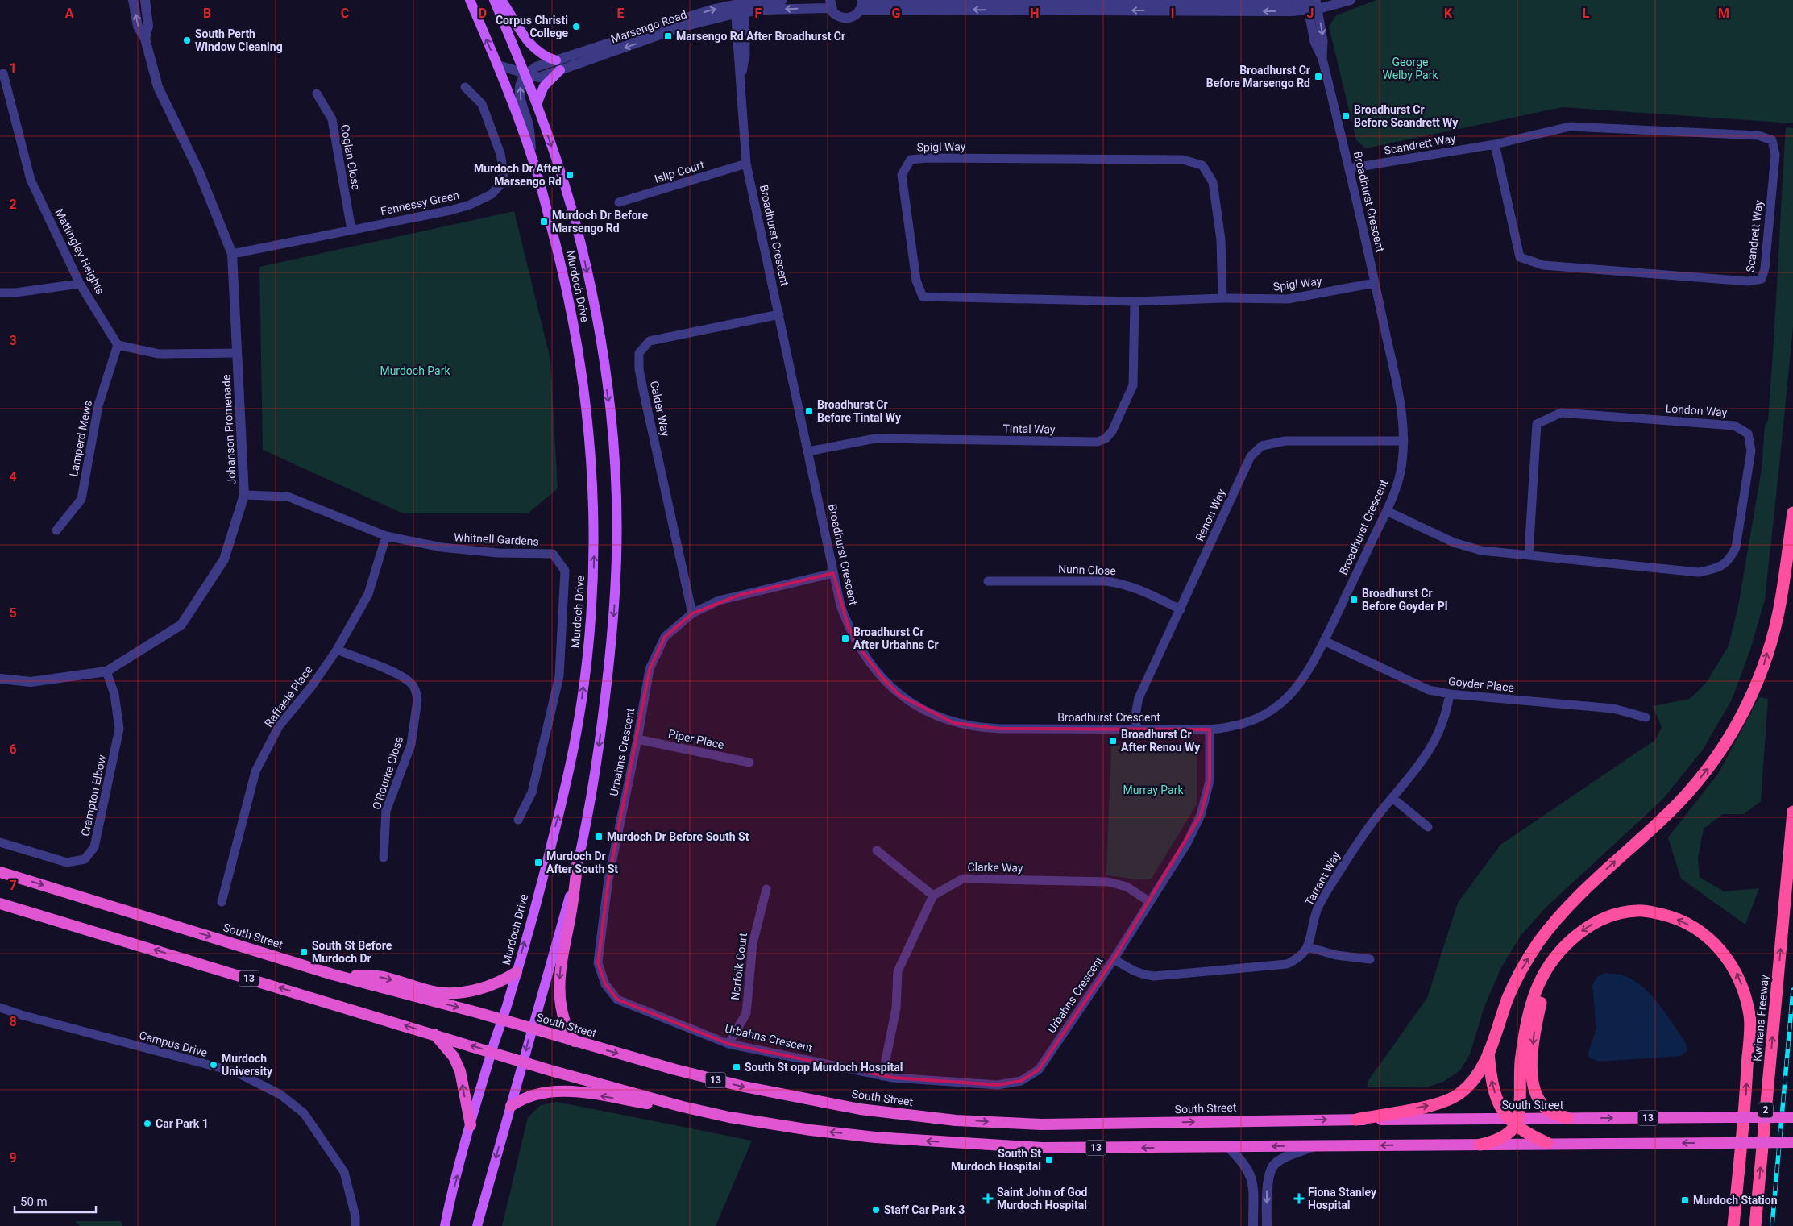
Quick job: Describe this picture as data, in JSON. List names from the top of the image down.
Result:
{
  "streets": {
    "highway": [
      "South Street",
      "13",
      "Kwinana Freeway",
      "2"
    ],
    "main road": ["Murdoch Drive"],
    "street": [
      "Marsengo Road",
      "Scandrett Way",
      "Spigl Way",
      "Coglan Close",
      "Islip Court",
      "Broadhurst Crescent",
      "Fennessy Green",
      "Mattingley Heights",
      "Calder Way",
      "London Way",
      "Tintal Way",
      "Johanson Promenade",
      "Lamperd Mews",
      "Renou Way",
      "Whitnell Gardens",
      "Nunn Close",
      "Goyder Place",
      "Raffaele Place",
      "Piper Place",
      "Urbahns Crescent",
      "O’Rourke Close",
      "Crampton Elbow",
      "Clarke Way",
      "Tarrant Way",
      "Norfolk Court",
      "Campus Drive"
    ]
  },
  "crossings": [
    ["Marsengo Road", "Broadhurst Crescent"],
    ["Marsengo Road", "Murdoch Drive"],
    ["Scandrett Way", "Broadhurst Crescent"],
    ["Spigl Way", "Broadhurst Crescent"],
    ["Spigl Way", "Tintal Way"],
    ["Coglan Close", "Fennessy Green"],
    ["Islip Court", "Broadhurst Crescent"],
    ["Broadhurst Crescent", "Calder Way"],
    ["Broadhurst Crescent", "London Way"],
    ["Broadhurst Crescent", "Tintal Way"],
    ["Broadhurst Crescent", "Renou Way"],
    ["Broadhurst Crescent", "Goyder Place"],
    ["Broadhurst Crescent", "Urbahns Crescent"],
    ["Fennessy Green", "Johanson Promenade"],
    ["Mattingley Heights", "Lamperd Mews"],
    ["Murdoch Drive", "South Street"],
    ["Murdoch Drive", "13"],
    ["Calder Way", "Urbahns Crescent"],
    ["Johanson Promenade", "Whitnell Gardens"],
    ["Johanson Promenade", "Crampton Elbow"],
    ["Renou Way", "Nunn Close"],
    ["Whitnell Gardens", "Raffaele Place"],
    ["Goyder Place", "Tarrant Way"],
    ["Raffaele Place", "O’Rourke Close"],
    ["Piper Place", "Urbahns Crescent"],
    ["Urbahns Crescent", "Clarke Way"],
    ["Urbahns Crescent", "Tarrant Way"],
    ["Urbahns Crescent", "Norfolk Court"]
  ],
  "one_way": ["Kwinana Freeway"],
  "parks": ["George Welby Park", "Murdoch Park", "Murray Park"],
  "places": {
    "other": [
      "Corpus Christi College",
      "South Perth Window Cleaning",
      "Murdoch University",
      "Car Park 1",
      "Staff Car Park 3"
    ],
    "transit": [
      "Marsengo Rd After Broadhurst Cr",
      "Broadhurst Cr Before Marsengo Rd",
      "Broadhurst Cr Before Scandrett Wy",
      "Murdoch Dr After Marsengo Rd",
      "Murdoch Dr Before Marsengo Rd",
      "Broadhurst Cr Before Tintal Wy",
      "Broadhurst Cr Before Goyder Pl",
      "Broadhurst Cr After Urbahns Cr",
      "Broadhurst Cr After Renou Wy",
      "Murdoch Dr Before South St",
      "Murdoch Dr After South St",
      "South St Before Murdoch Dr",
      "South St opp Murdoch Hospital",
      "South St Murdoch Hospital",
      "Murdoch Station"
    ],
    "health": ["Saint John of God Murdoch Hospital", "Fiona Stanley Hospital"]
  },
  "scale_bar": "50 m",
  "grid": {
    "columns": [
      "A",
      "B",
      "C",
      "D",
      "E",
      "F",
      "G",
      "H",
      "I",
      "J",
      "K",
      "L",
      "M"
    ],
    "rows": [
      "1",
      "2",
      "3",
      "4",
      "5",
      "6",
      "7",
      "8",
      "9"
    ]
  }
}
